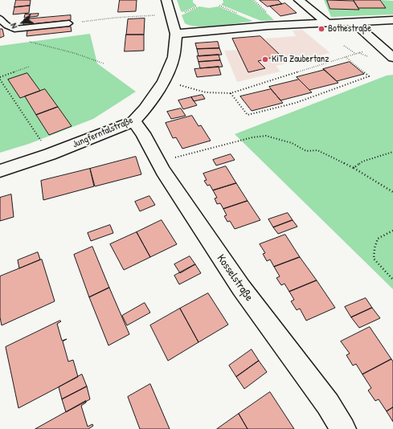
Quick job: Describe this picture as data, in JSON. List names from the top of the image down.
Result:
{
  "streets": {
    "street": ["Jungferntalstraße", "Kosselstraße"]
  },
  "crossings": [
    ["Jungferntalstraße", "Kosselstraße"]
  ],
  "places": ["Bothestraße", "KiTa Zaubertanz"],
  "north": "left"
}
